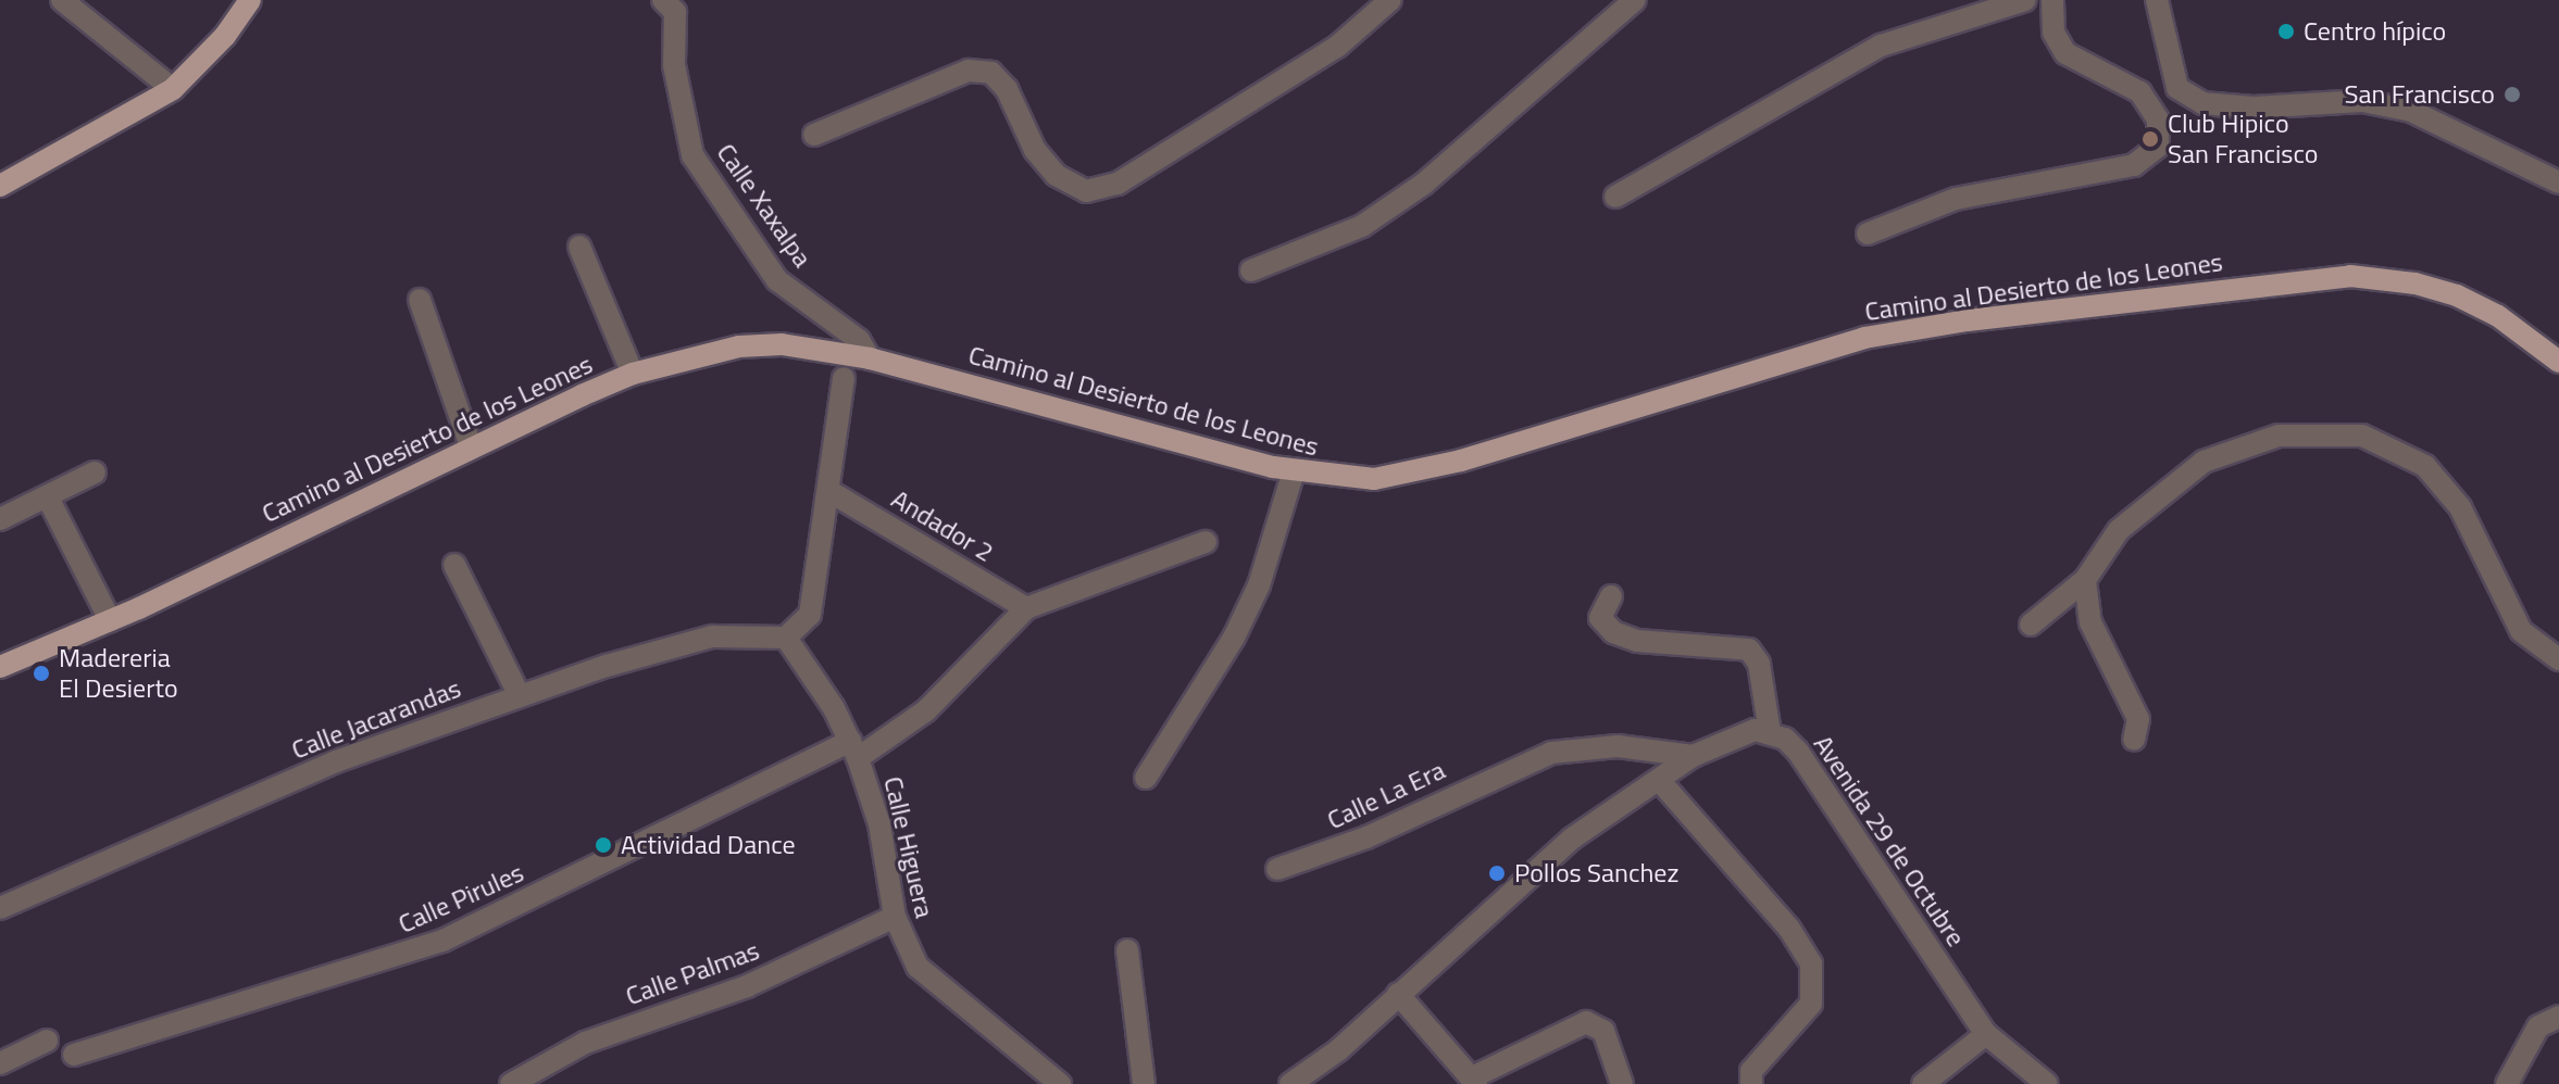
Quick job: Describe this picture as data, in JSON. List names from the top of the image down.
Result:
{
  "streets": {
    "main road": ["Camino al Desierto de los Leones"],
    "street": [
      "Calle Xaxalpa",
      "Andador 2",
      "Calle Jacarandas",
      "Calle La Era",
      "Avenida 29 de Octubre",
      "Calle Higuera",
      "Calle Pirules",
      "Calle Palmas"
    ]
  },
  "crossings": [
    ["Calle Xaxalpa", "Camino al Desierto de los Leones"],
    ["Andador 2", "Calle Pirules"],
    ["Calle Jacarandas", "Calle Higuera"],
    ["Calle Higuera", "Calle Pirules"],
    ["Calle Higuera", "Calle Palmas"]
  ],
  "places": [
    "Centro hípico",
    "San Francisco",
    "Club Hipico San Francisco",
    "Madereria El Desierto",
    "Actividad Dance",
    "Pollos Sanchez"
  ]
}
